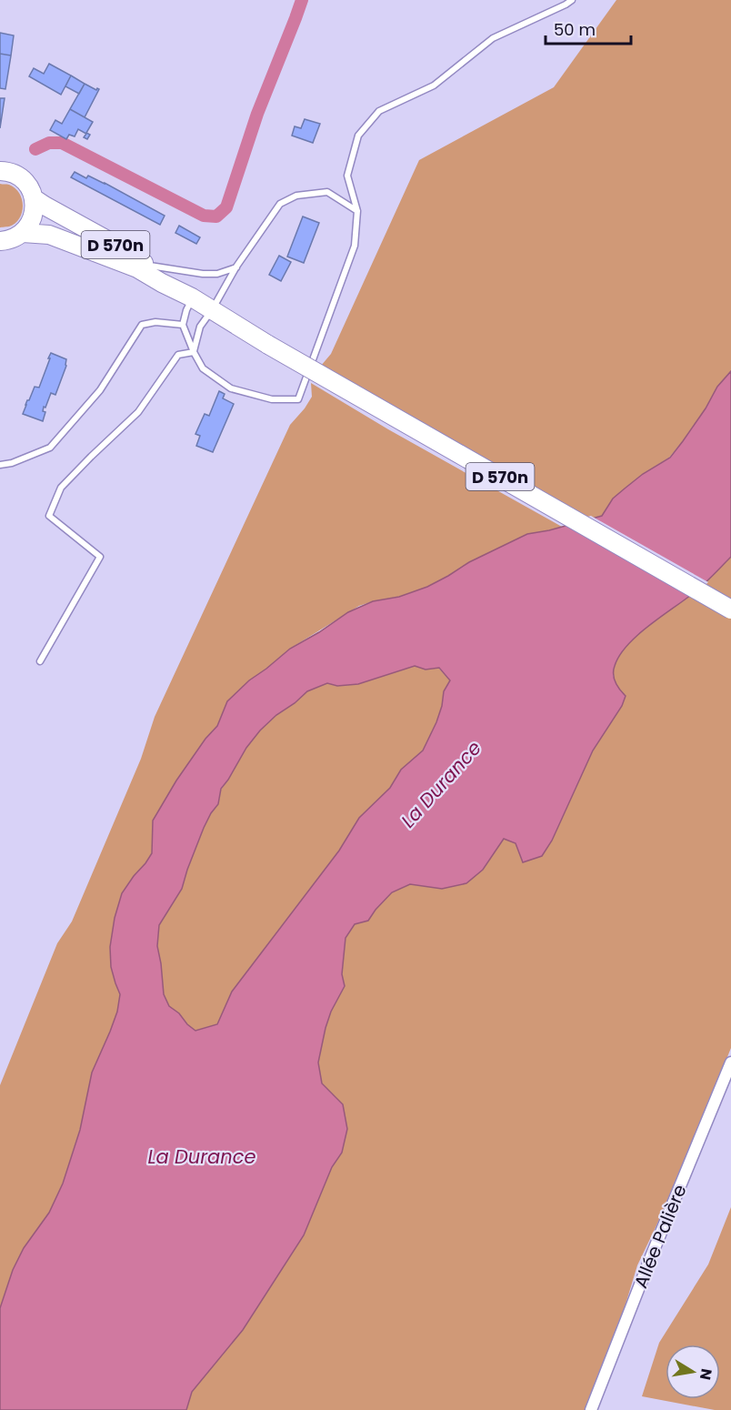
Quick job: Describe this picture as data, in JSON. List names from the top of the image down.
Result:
{
  "streets": {
    "main road": ["D 570n"],
    "street": ["Allée Palière"]
  },
  "water": ["La Durance"],
  "scale_bar": "50 m",
  "north": "right"
}
